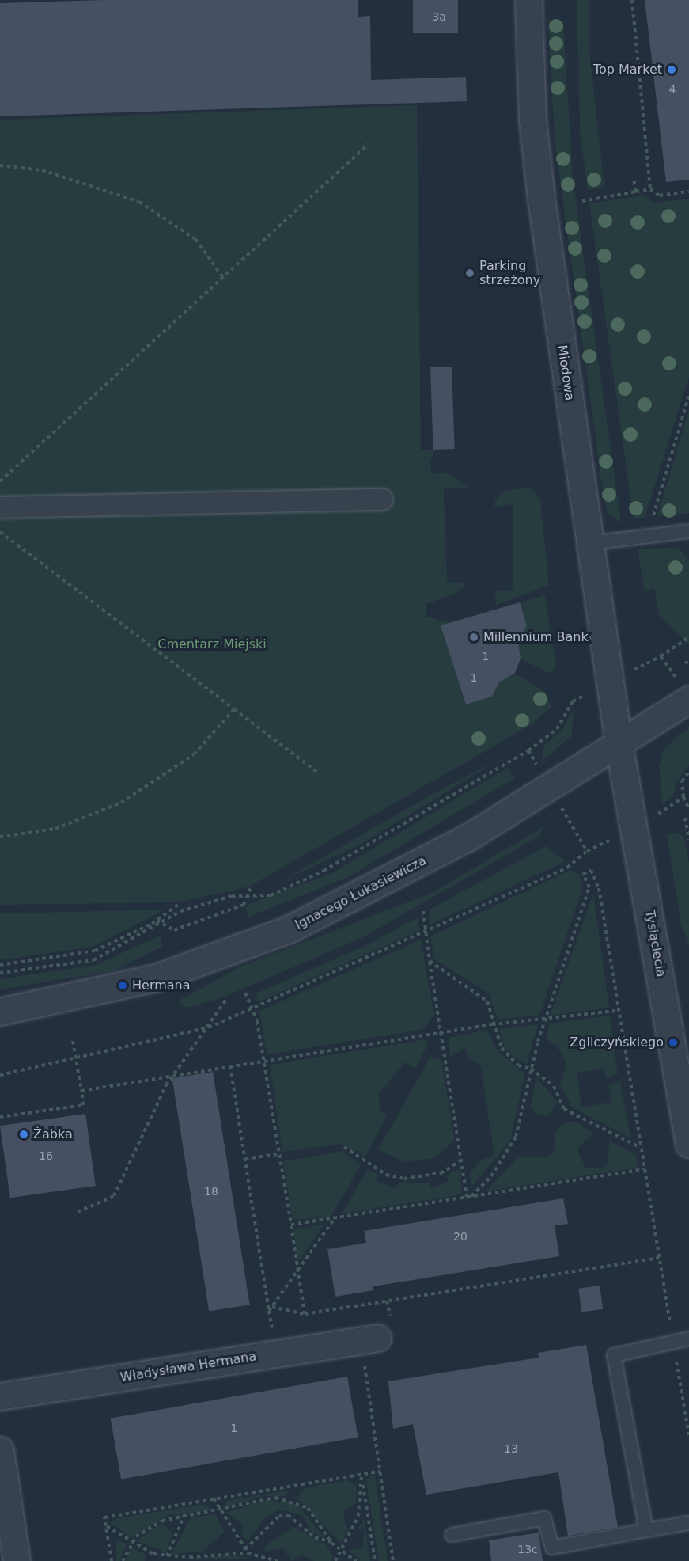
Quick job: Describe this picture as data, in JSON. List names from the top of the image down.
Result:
{
  "streets": {
    "street": [
      "Miodowa",
      "Ignacego Łukasiewicza",
      "Tysiąclecia",
      "Władysława Hermana"
    ]
  },
  "crossings": [
    ["Miodowa", "Ignacego Łukasiewicza"],
    ["Miodowa", "Tysiąclecia"],
    ["Ignacego Łukasiewicza", "Tysiąclecia"]
  ],
  "parks": ["Cmentarz Miejski"],
  "places": [
    "Top Market",
    "Parking strzeżony",
    "Millennium Bank",
    "Hermana",
    "Zgliczyńskiego",
    "Żabka"
  ],
  "house_numbers": [
    "3a",
    "4",
    "1",
    "1",
    "16",
    "18",
    "20",
    "1",
    "13",
    "13c"
  ]
}
